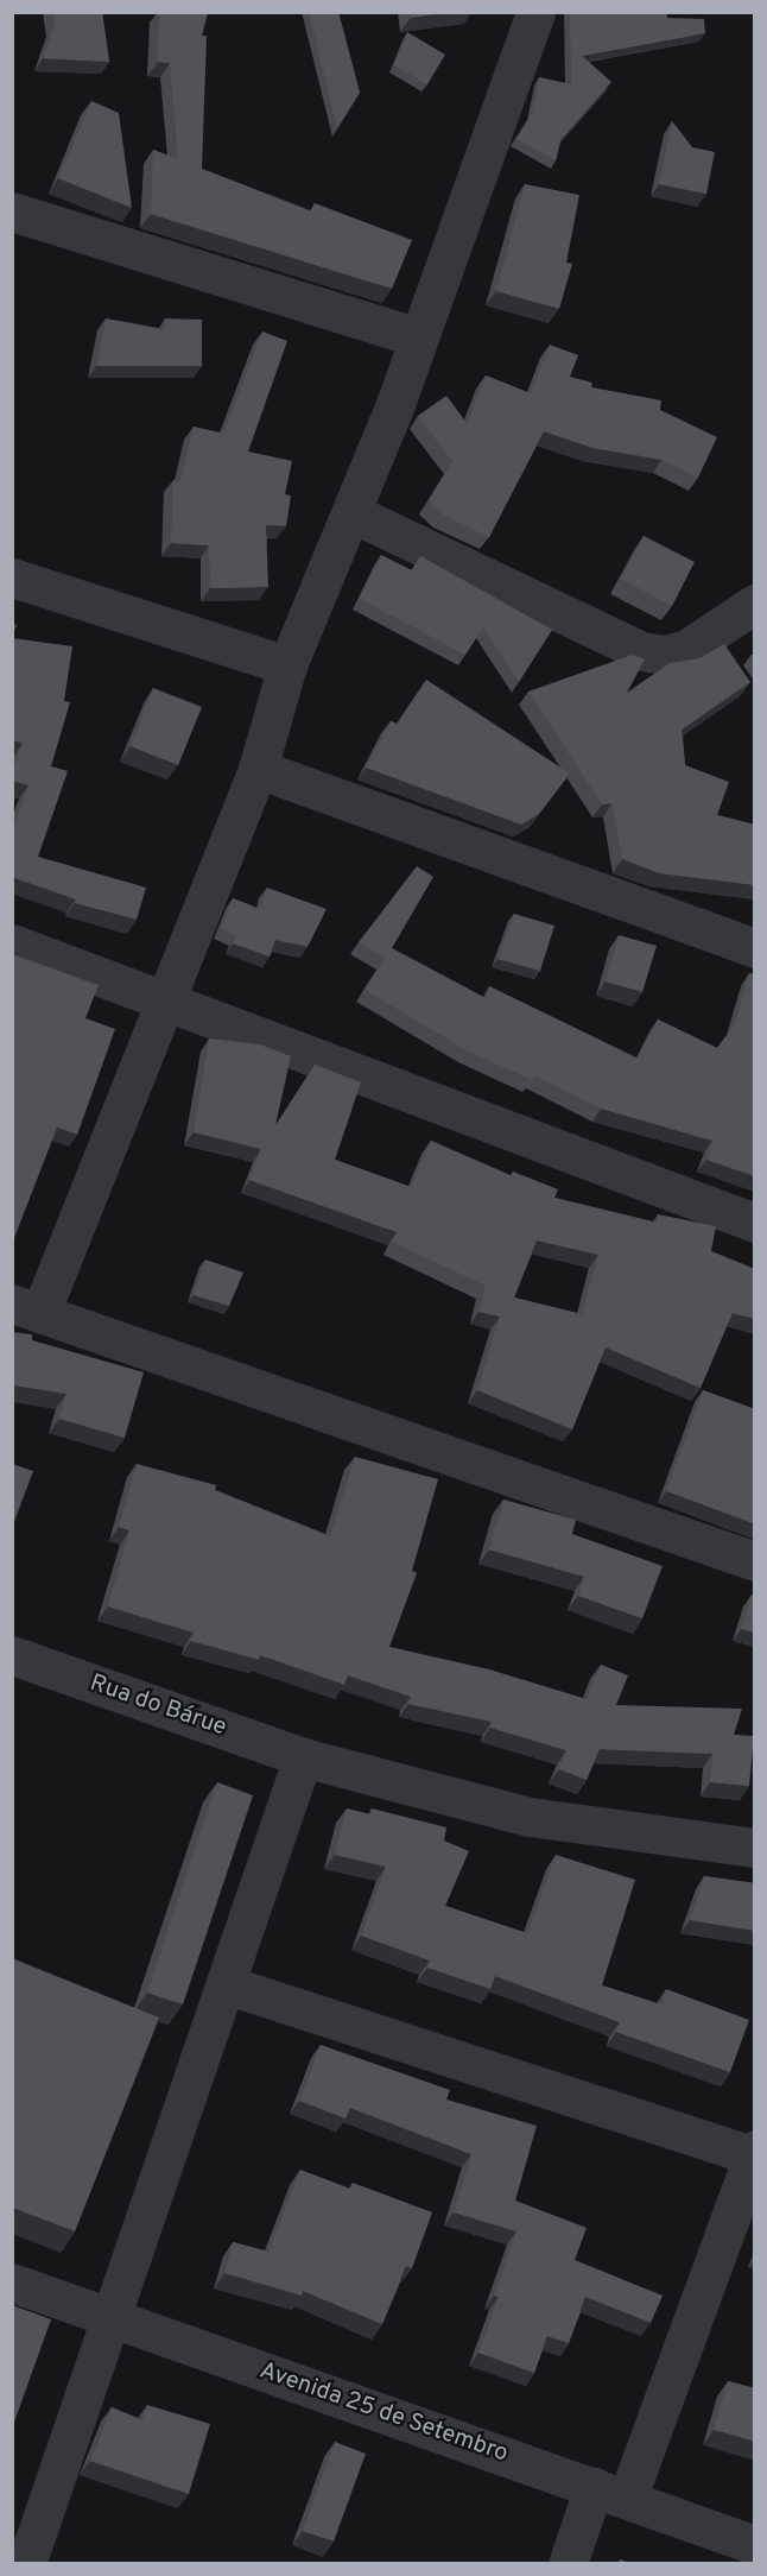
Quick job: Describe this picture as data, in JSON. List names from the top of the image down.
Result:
{
  "streets": {
    "street": ["Rua do Bárue", "Avenida 25 de Setembro"]
  }
}
